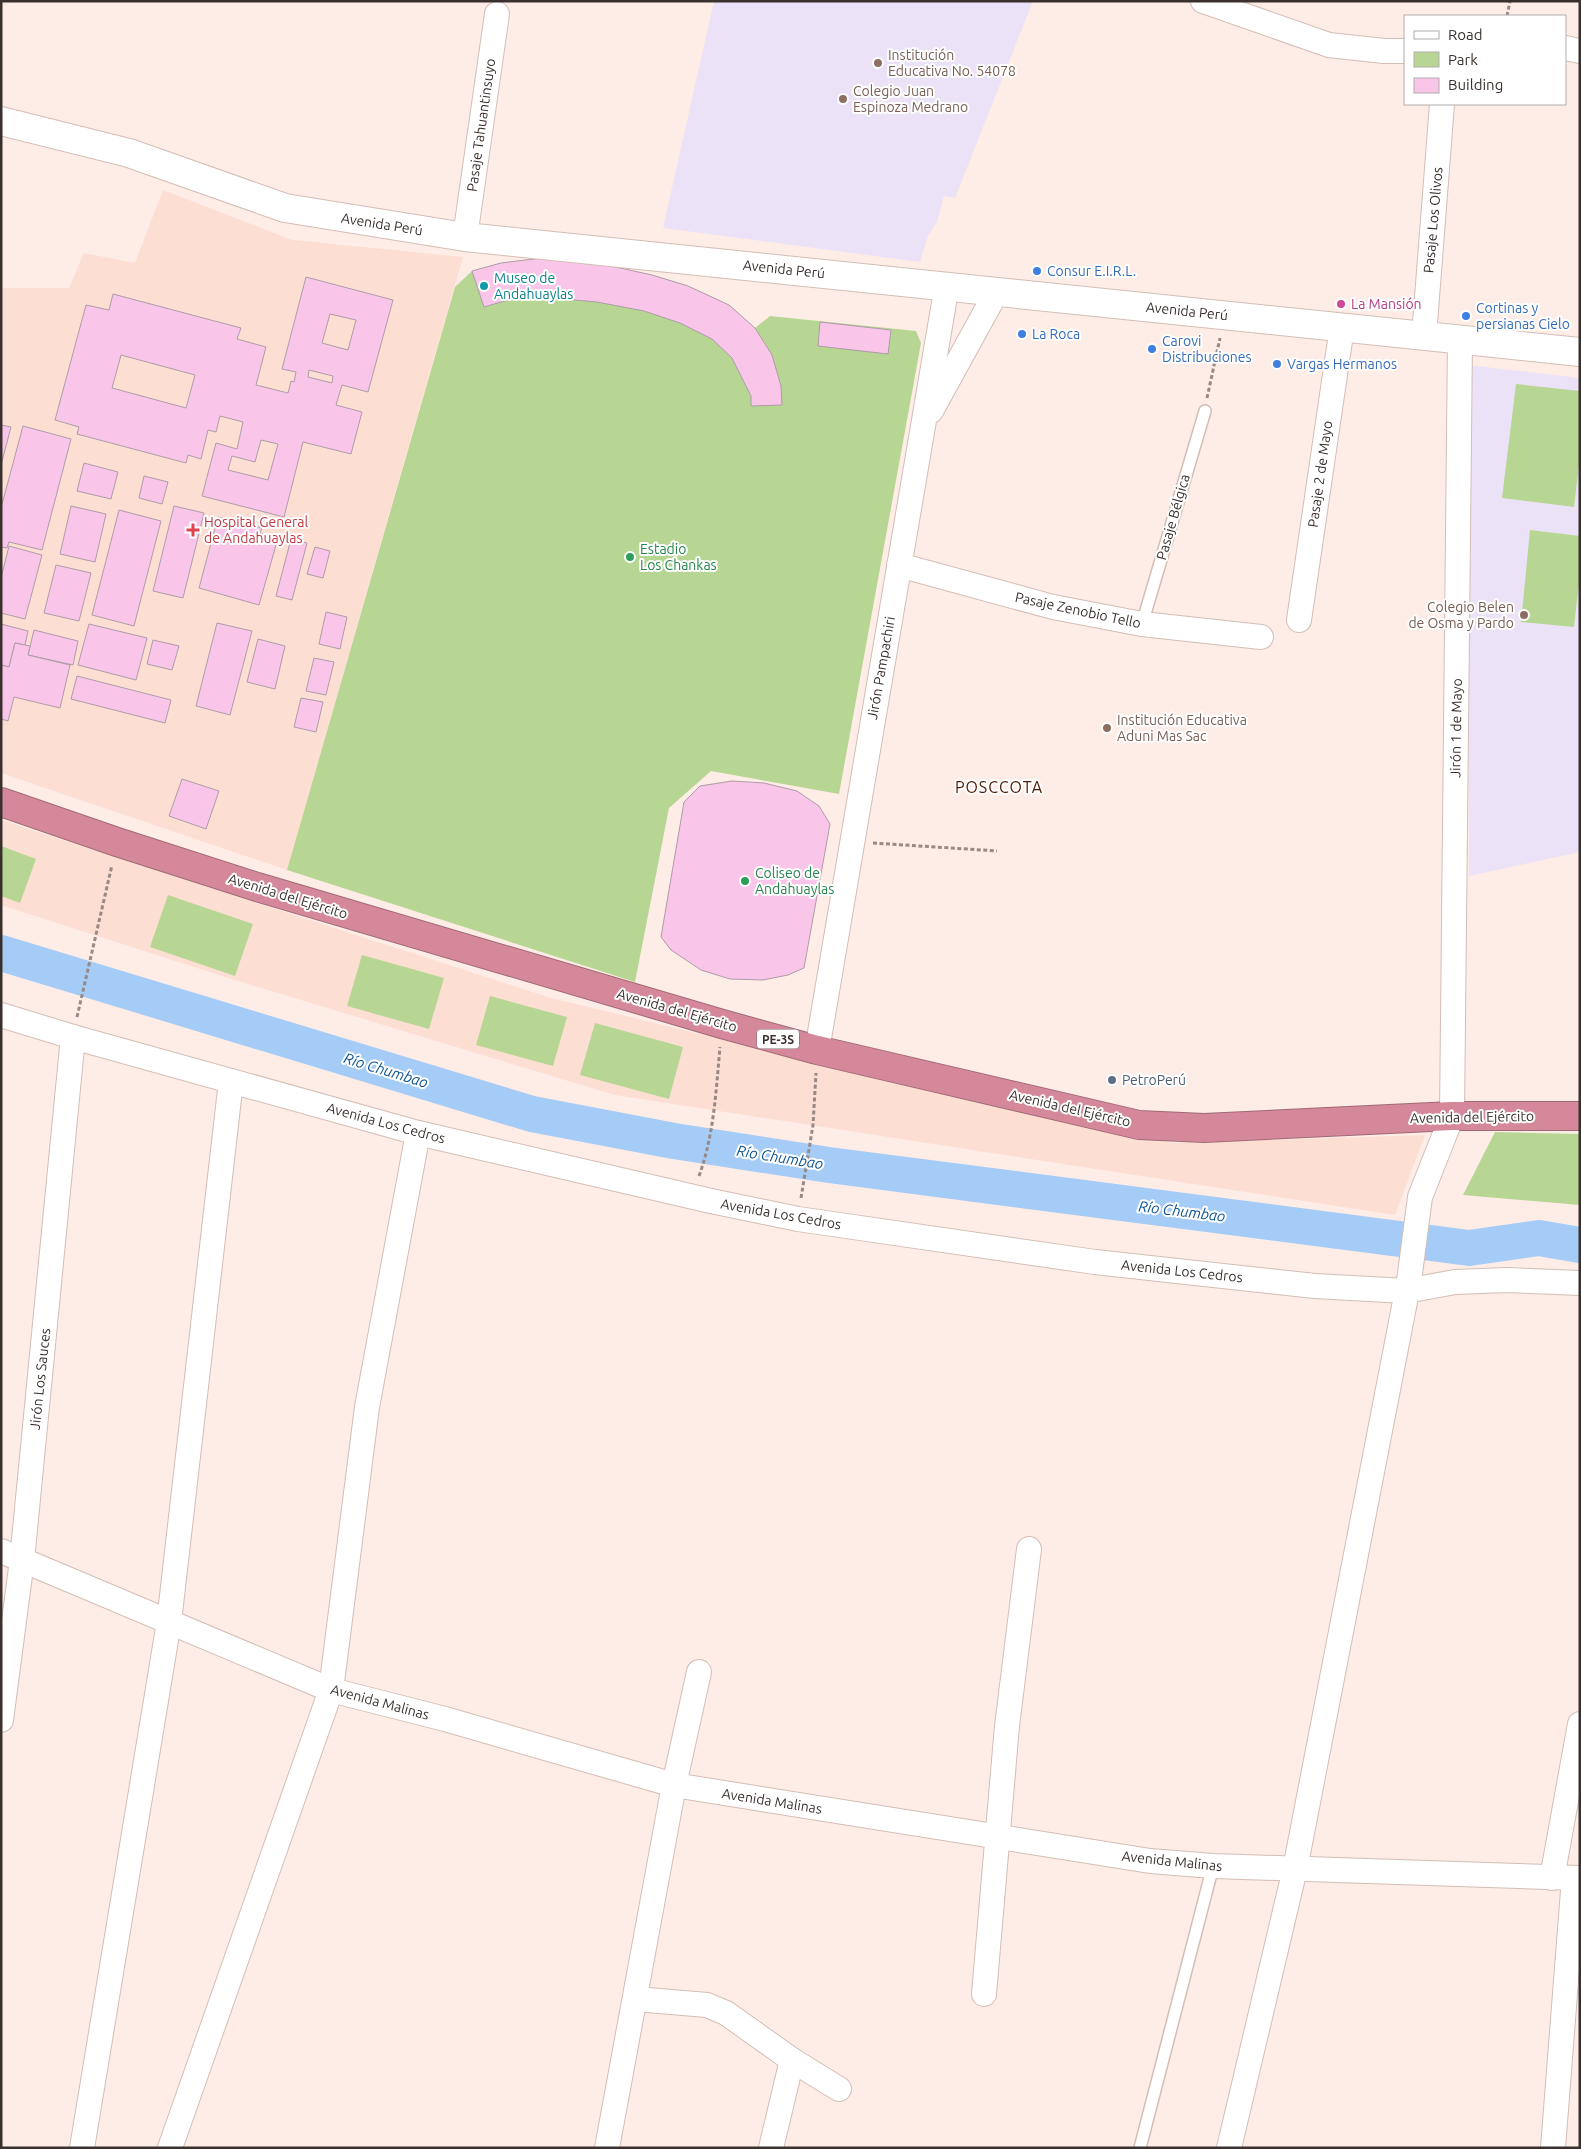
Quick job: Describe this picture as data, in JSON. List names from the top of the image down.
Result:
{
  "streets": {
    "highway": ["Avenida del Ejército", "PE-3S"],
    "street": [
      "Pasaje Tahuantinsuyo",
      "Pasaje Los Olivos",
      "Avenida Perú",
      "Pasaje 2 de Mayo",
      "Pasaje Zenobio Tello",
      "Jirón Pampachiri",
      "Jirón 1 de Mayo",
      "Avenida Los Cedros",
      "Jirón Los Sauces",
      "Avenida Malinas"
    ],
    "lane": ["Pasaje Bélgica"]
  },
  "crossings": [
    ["Pasaje Tahuantinsuyo", "Avenida Perú"],
    ["Pasaje Los Olivos", "Avenida Perú"],
    ["Avenida Perú", "Pasaje 2 de Mayo"],
    ["Avenida Perú", "Jirón Pampachiri"],
    ["Avenida Perú", "Jirón 1 de Mayo"],
    ["Pasaje Bélgica", "Pasaje Zenobio Tello"],
    ["Pasaje Zenobio Tello", "Jirón Pampachiri"],
    ["Jirón Pampachiri", "Avenida del Ejército"],
    ["Jirón 1 de Mayo", "Avenida del Ejército"],
    ["Avenida Los Cedros", "Jirón Los Sauces"],
    ["Jirón Los Sauces", "Avenida Malinas"]
  ],
  "districts": ["POSCCOTA"],
  "water": ["Río Chumbao"],
  "places": {
    "other": [
      "Institución Educativa No. 54078",
      "Colegio Juan Espinoza Medrano",
      "Consur E.I.R.L.",
      "Museo de Andahuaylas",
      "La Mansión",
      "Cortinas y persianas Cielo",
      "La Roca",
      "Carovi Distribuciones",
      "Vargas Hermanos",
      "Estadio Los Chankas",
      "Colegio Belen de Osma y Pardo",
      "Institución Educativa Aduni Mas Sac",
      "Coliseo de Andahuaylas",
      "PetroPerú"
    ],
    "health": ["Hospital General de Andahuaylas"]
  },
  "legend": ["Road", "Park", "Building"]
}
